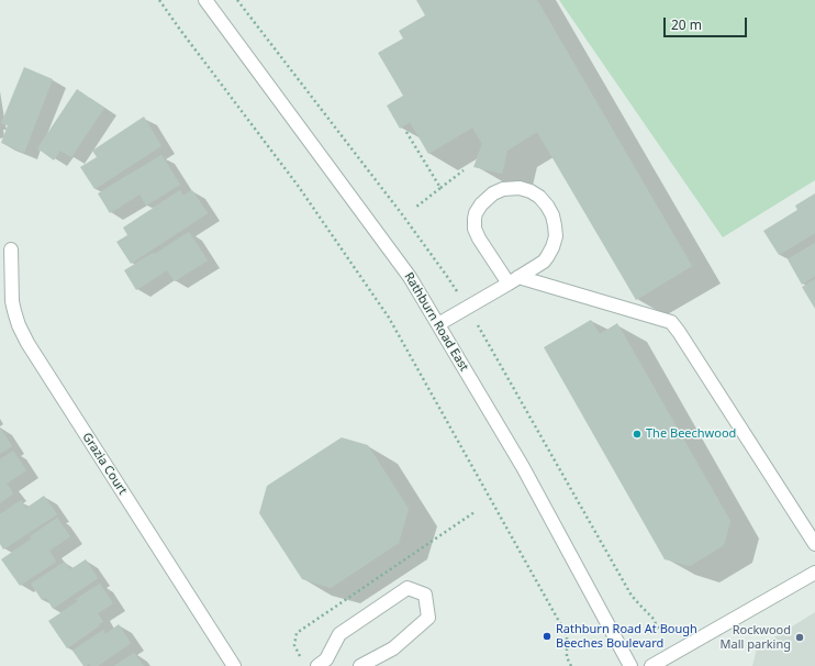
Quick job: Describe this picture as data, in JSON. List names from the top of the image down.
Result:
{
  "streets": {
    "street": ["Rathburn Road East", "Grazia Court"]
  },
  "places": ["The Beechwood", "Rathburn Road At Bough Beeches Boulevard", "Rockwood Mall parking"],
  "scale_bar": "20 m"
}
